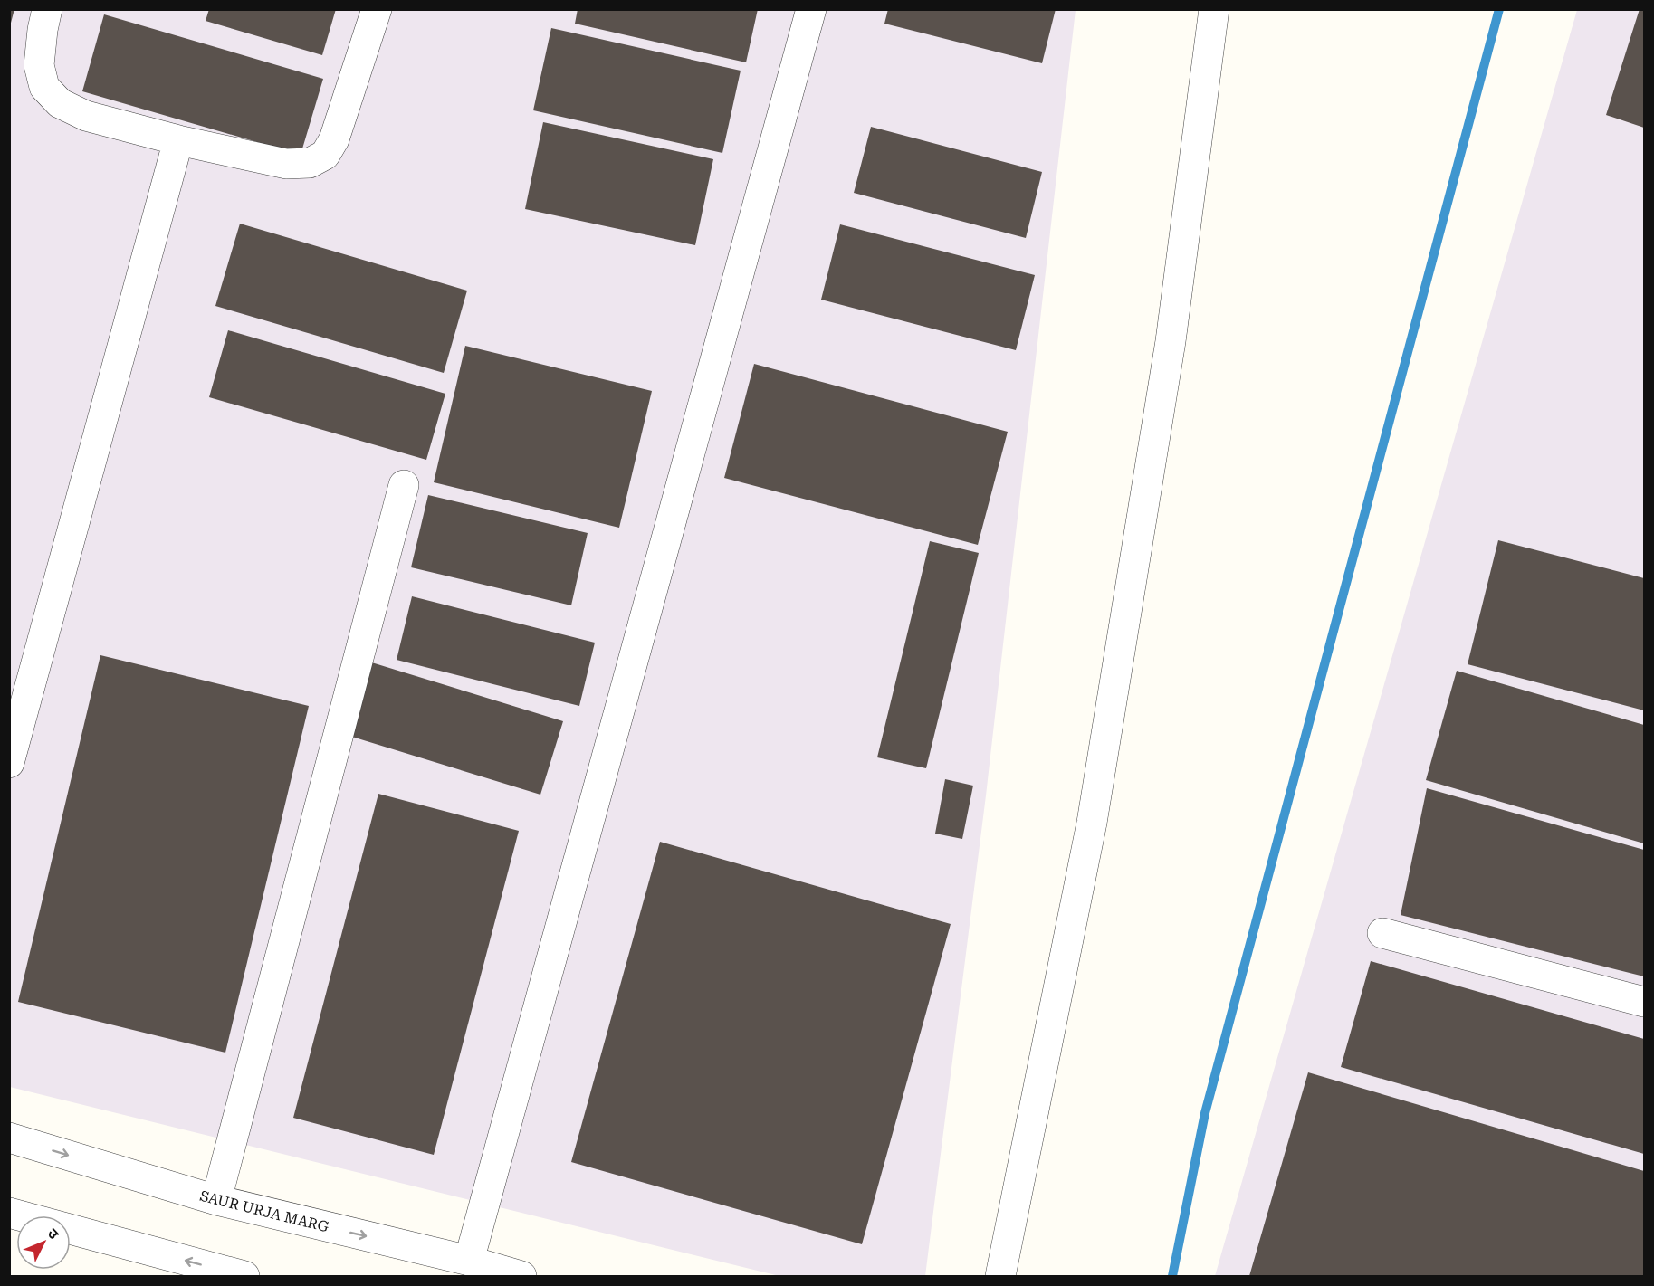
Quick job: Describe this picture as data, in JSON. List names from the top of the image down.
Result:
{
  "streets": {
    "street": ["SAUR URJA MARG"]
  },
  "north": "top right"
}
